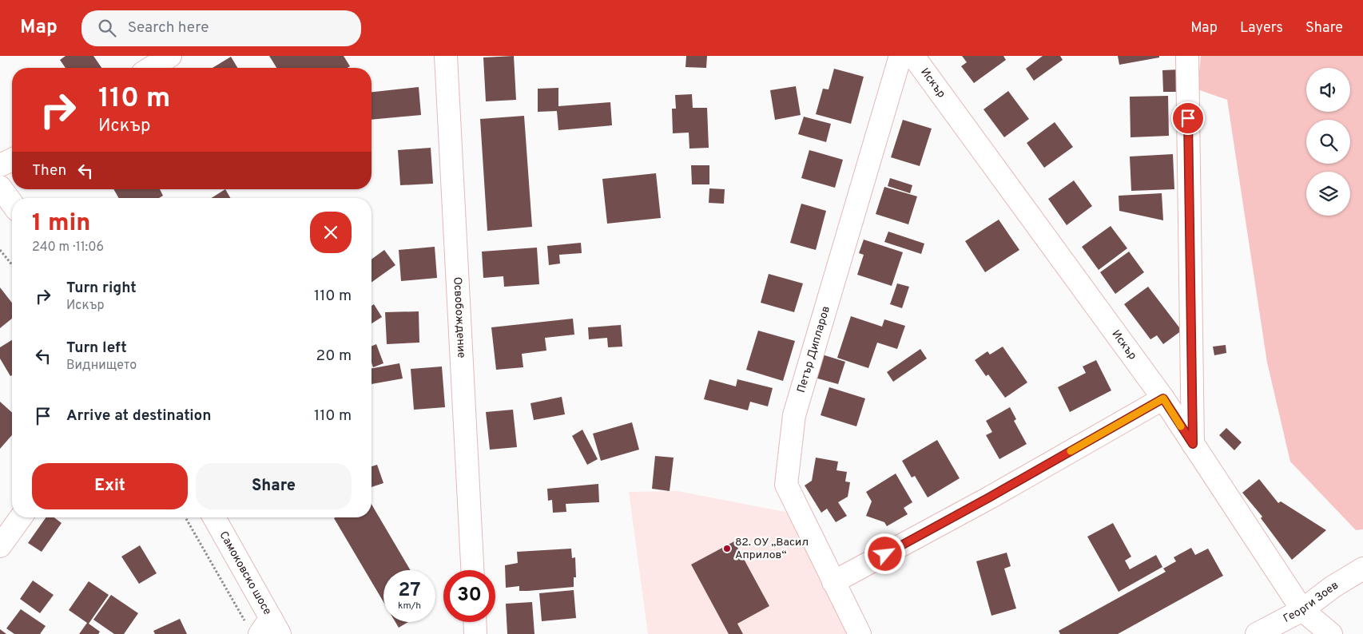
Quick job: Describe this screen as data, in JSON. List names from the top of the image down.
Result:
{
  "streets": {
    "street": [
      "Искър",
      "Освобождение",
      "Петър Дипларов",
      "Самоковско шосе",
      "Георги Зоев"
    ]
  },
  "crossings": [
    ["Искър", "Георги Зоев"]
  ],
  "places": ["82. ОУ „Васил Априлов“"],
  "page": {
    "header": "Map",
    "search": "Search here",
    "nav": ["Map", "Layers", "Share"],
    "turn": ["110 m", "Искър"],
    "then": "Then",
    "heading": ["1 min", "240 m · 11:06"],
    "list": [
      {
        "name": "Turn right",
        "note": "Искър",
        "value": "110 m"
      },
      {
        "name": "Turn left",
        "note": "Виднището",
        "value": "20 m"
      },
      {
        "name": "Arrive at destination",
        "value": "110 m"
      }
    ],
    "buttons": ["Exit", "Share"],
    "speed": "27 km/h",
    "limit": "30"
  }
}
